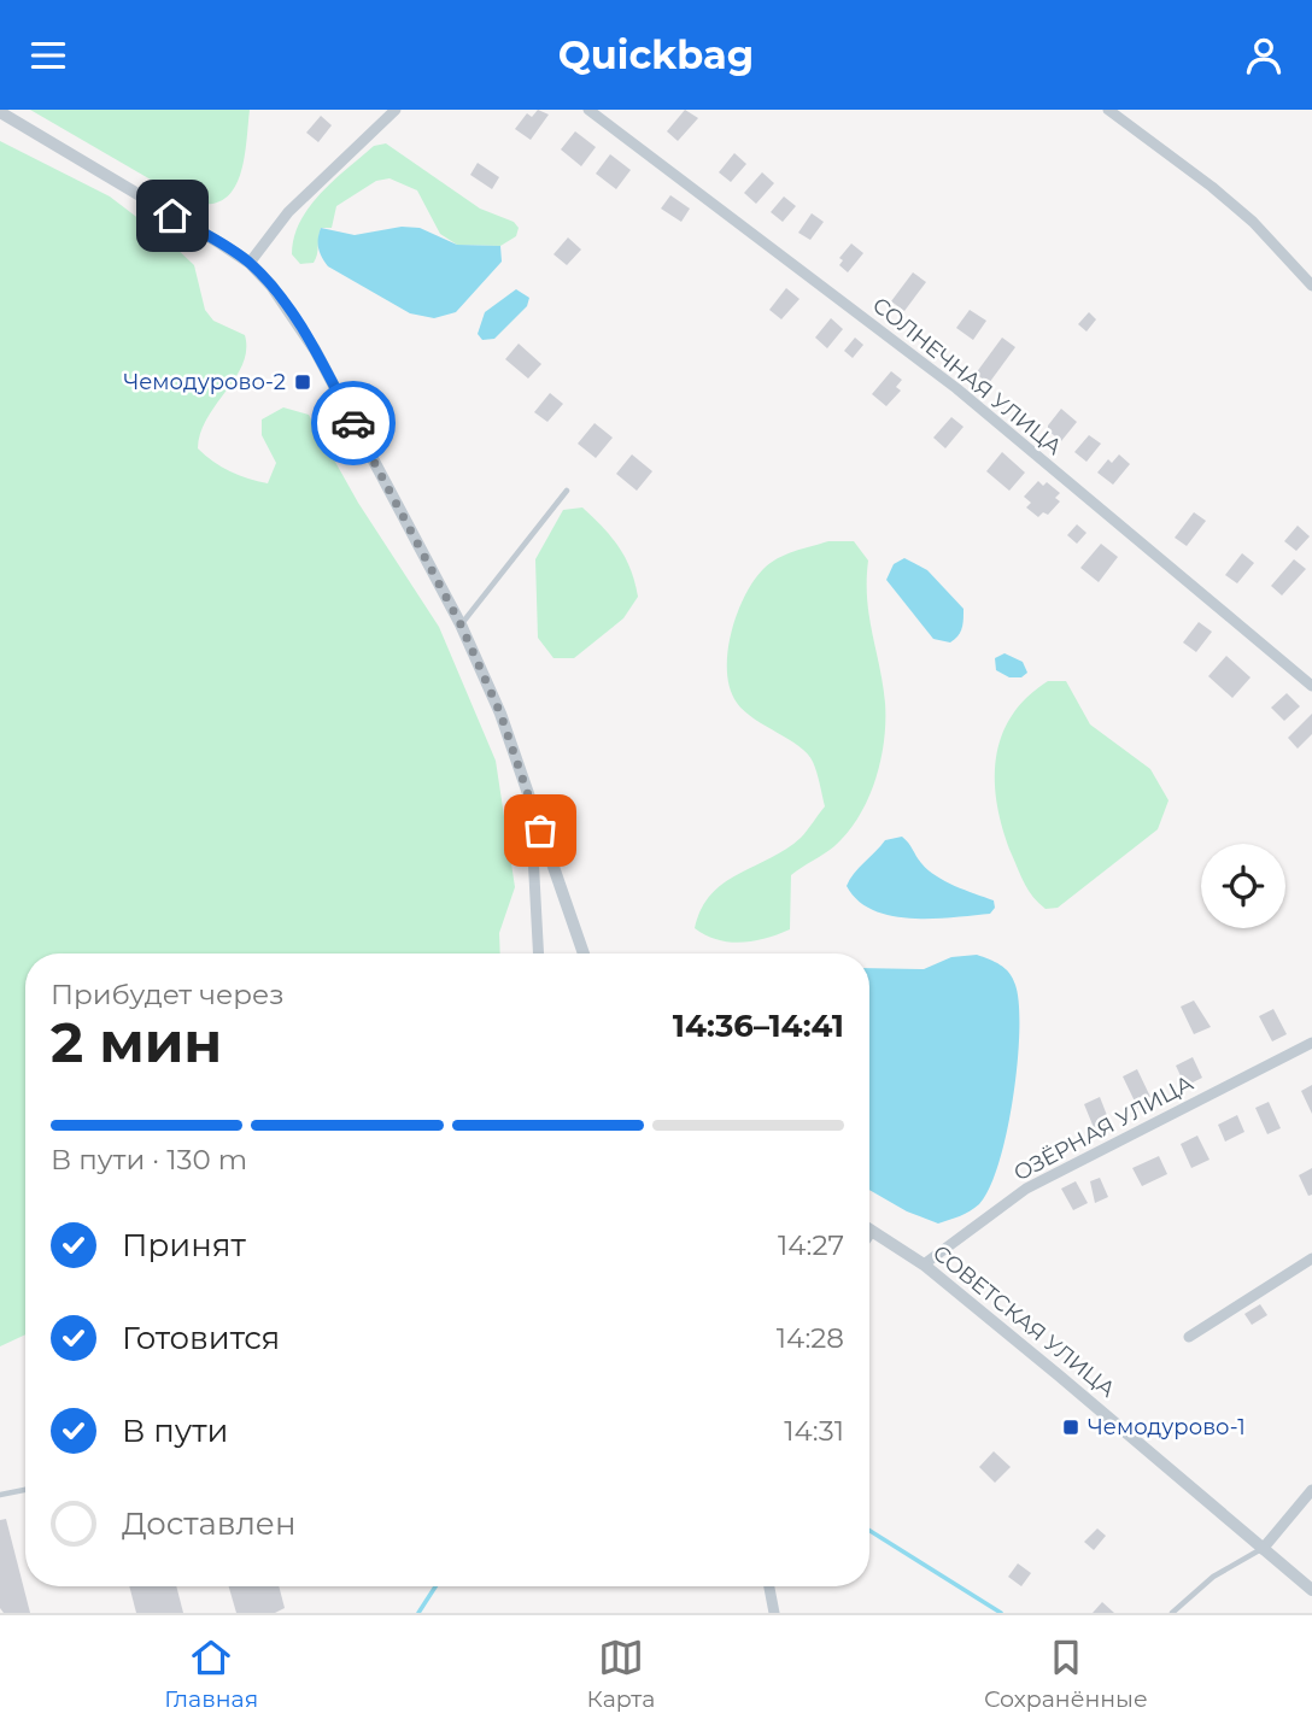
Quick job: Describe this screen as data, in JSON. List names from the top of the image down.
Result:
{
  "streets": {
    "street": ["СОЛНЕЧНАЯ УЛИЦА", "ОЗЁРНАЯ УЛИЦА", "СОВЕТСКАЯ УЛИЦА"]
  },
  "crossings": [
    ["ОЗЁРНАЯ УЛИЦА", "СОВЕТСКАЯ УЛИЦА"]
  ],
  "places": {
    "transit": ["Чемодурово-2", "Чемодурово-1"]
  },
  "page": {
    "header": "Quickbag",
    "heading": ["2 мин", "Прибудет через", "14:36–14:41"],
    "bar": "В пути · 130 m",
    "list": [
      ["Принят", "14:27"],
      ["Готовится", "14:28"],
      ["В пути", "14:31"],
      "Доставлен"
    ],
    "tabs": ["Главная", "Карта", "Сохранённые"]
  }
}
